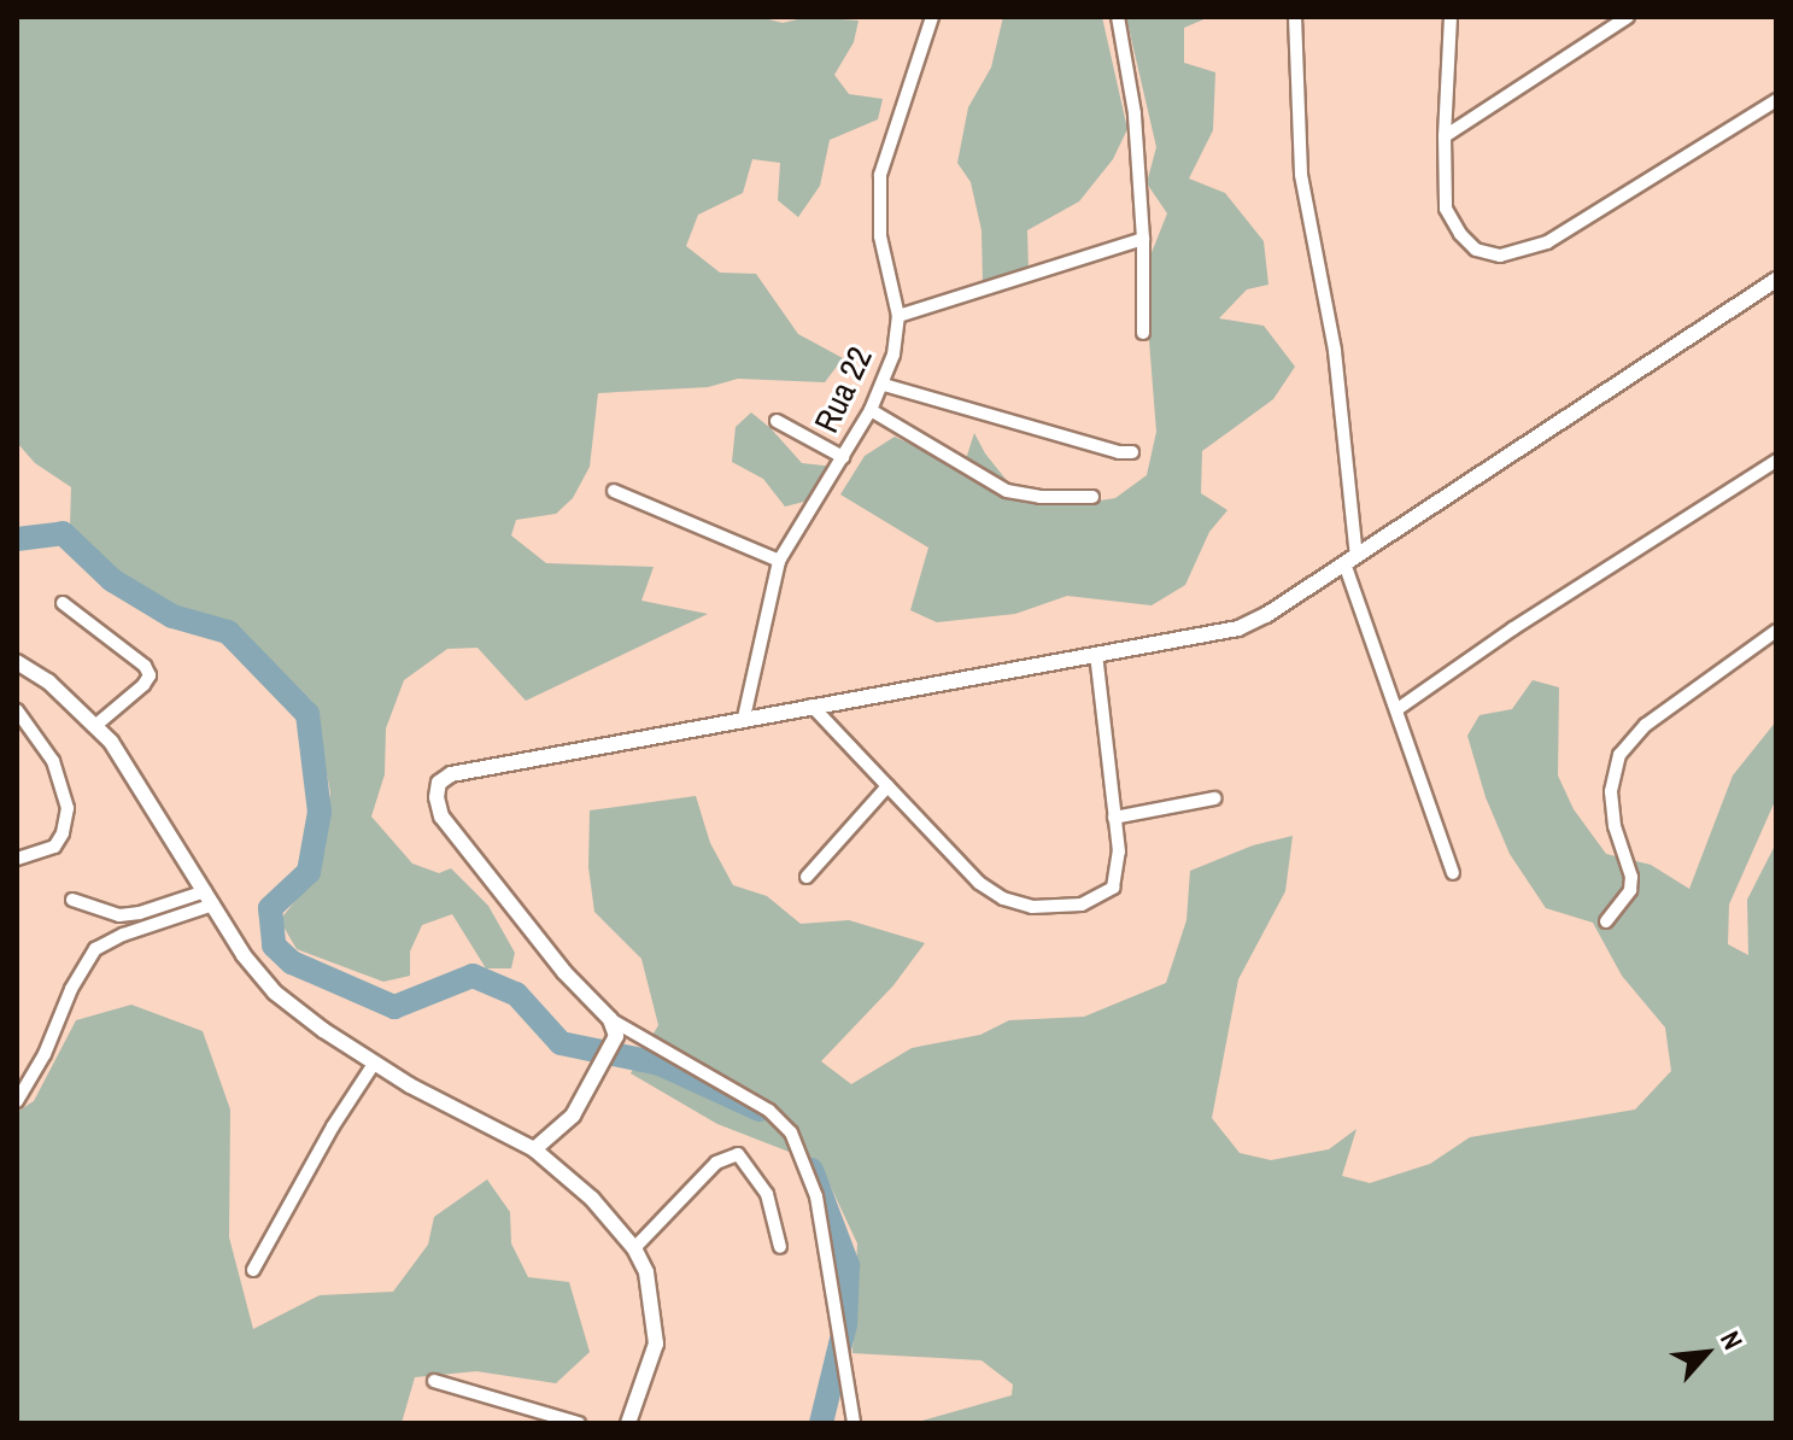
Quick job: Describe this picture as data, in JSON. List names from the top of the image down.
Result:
{
  "streets": {
    "street": ["Rua 22"]
  },
  "north": "top right"
}
